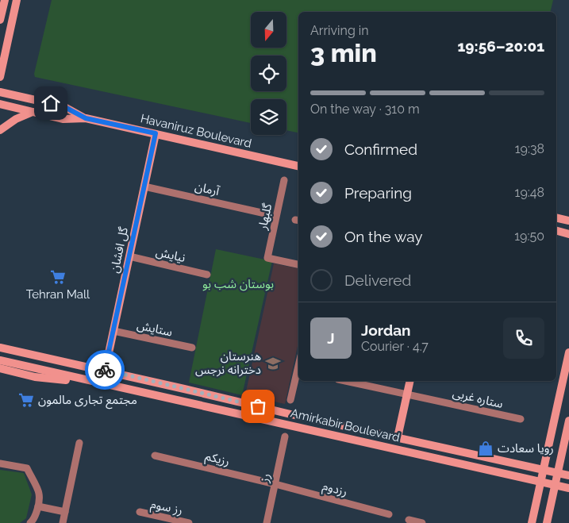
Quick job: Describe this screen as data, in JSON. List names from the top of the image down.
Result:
{
  "streets": {
    "main road": ["Havaniruz Boulevard", "گل افشان", "Amirkabir Boulevard"],
    "street": [
      "آرمان",
      "گلبهار",
      "نیایش",
      "ستایش",
      "ستاره غربی",
      "رزیکم",
      "رز",
      "رزدوم",
      "رز سوم"
    ]
  },
  "crossings": [
    ["Havaniruz Boulevard", "گل افشان"],
    ["آرمان", "گل افشان"],
    ["گل افشان", "نیایش"],
    ["گل افشان", "ستایش"],
    ["گل افشان", "Amirkabir Boulevard"],
    ["رزیکم", "رز"],
    ["رزیکم", "رزدوم"],
    ["رز", "رزدوم"]
  ],
  "parks": ["بوستان شب بو"],
  "places": {
    "supermarket": ["Tehran Mall", "مجتمع تجاری مالمون"],
    "school or university": ["هنرستان دخترانه نرجس"],
    "shop": ["رویا سعادت"]
  },
  "north": "bottom",
  "page": {
    "heading": ["3 min", "Arriving in", "19:56–20:01"],
    "panel": ["Jordan", "Courier · 4.7"],
    "bar": "On the way · 310 m",
    "list": [
      ["Confirmed", "19:38"],
      ["Preparing", "19:48"],
      ["On the way", "19:50"],
      "Delivered"
    ],
    "round": "J"
  }
}
